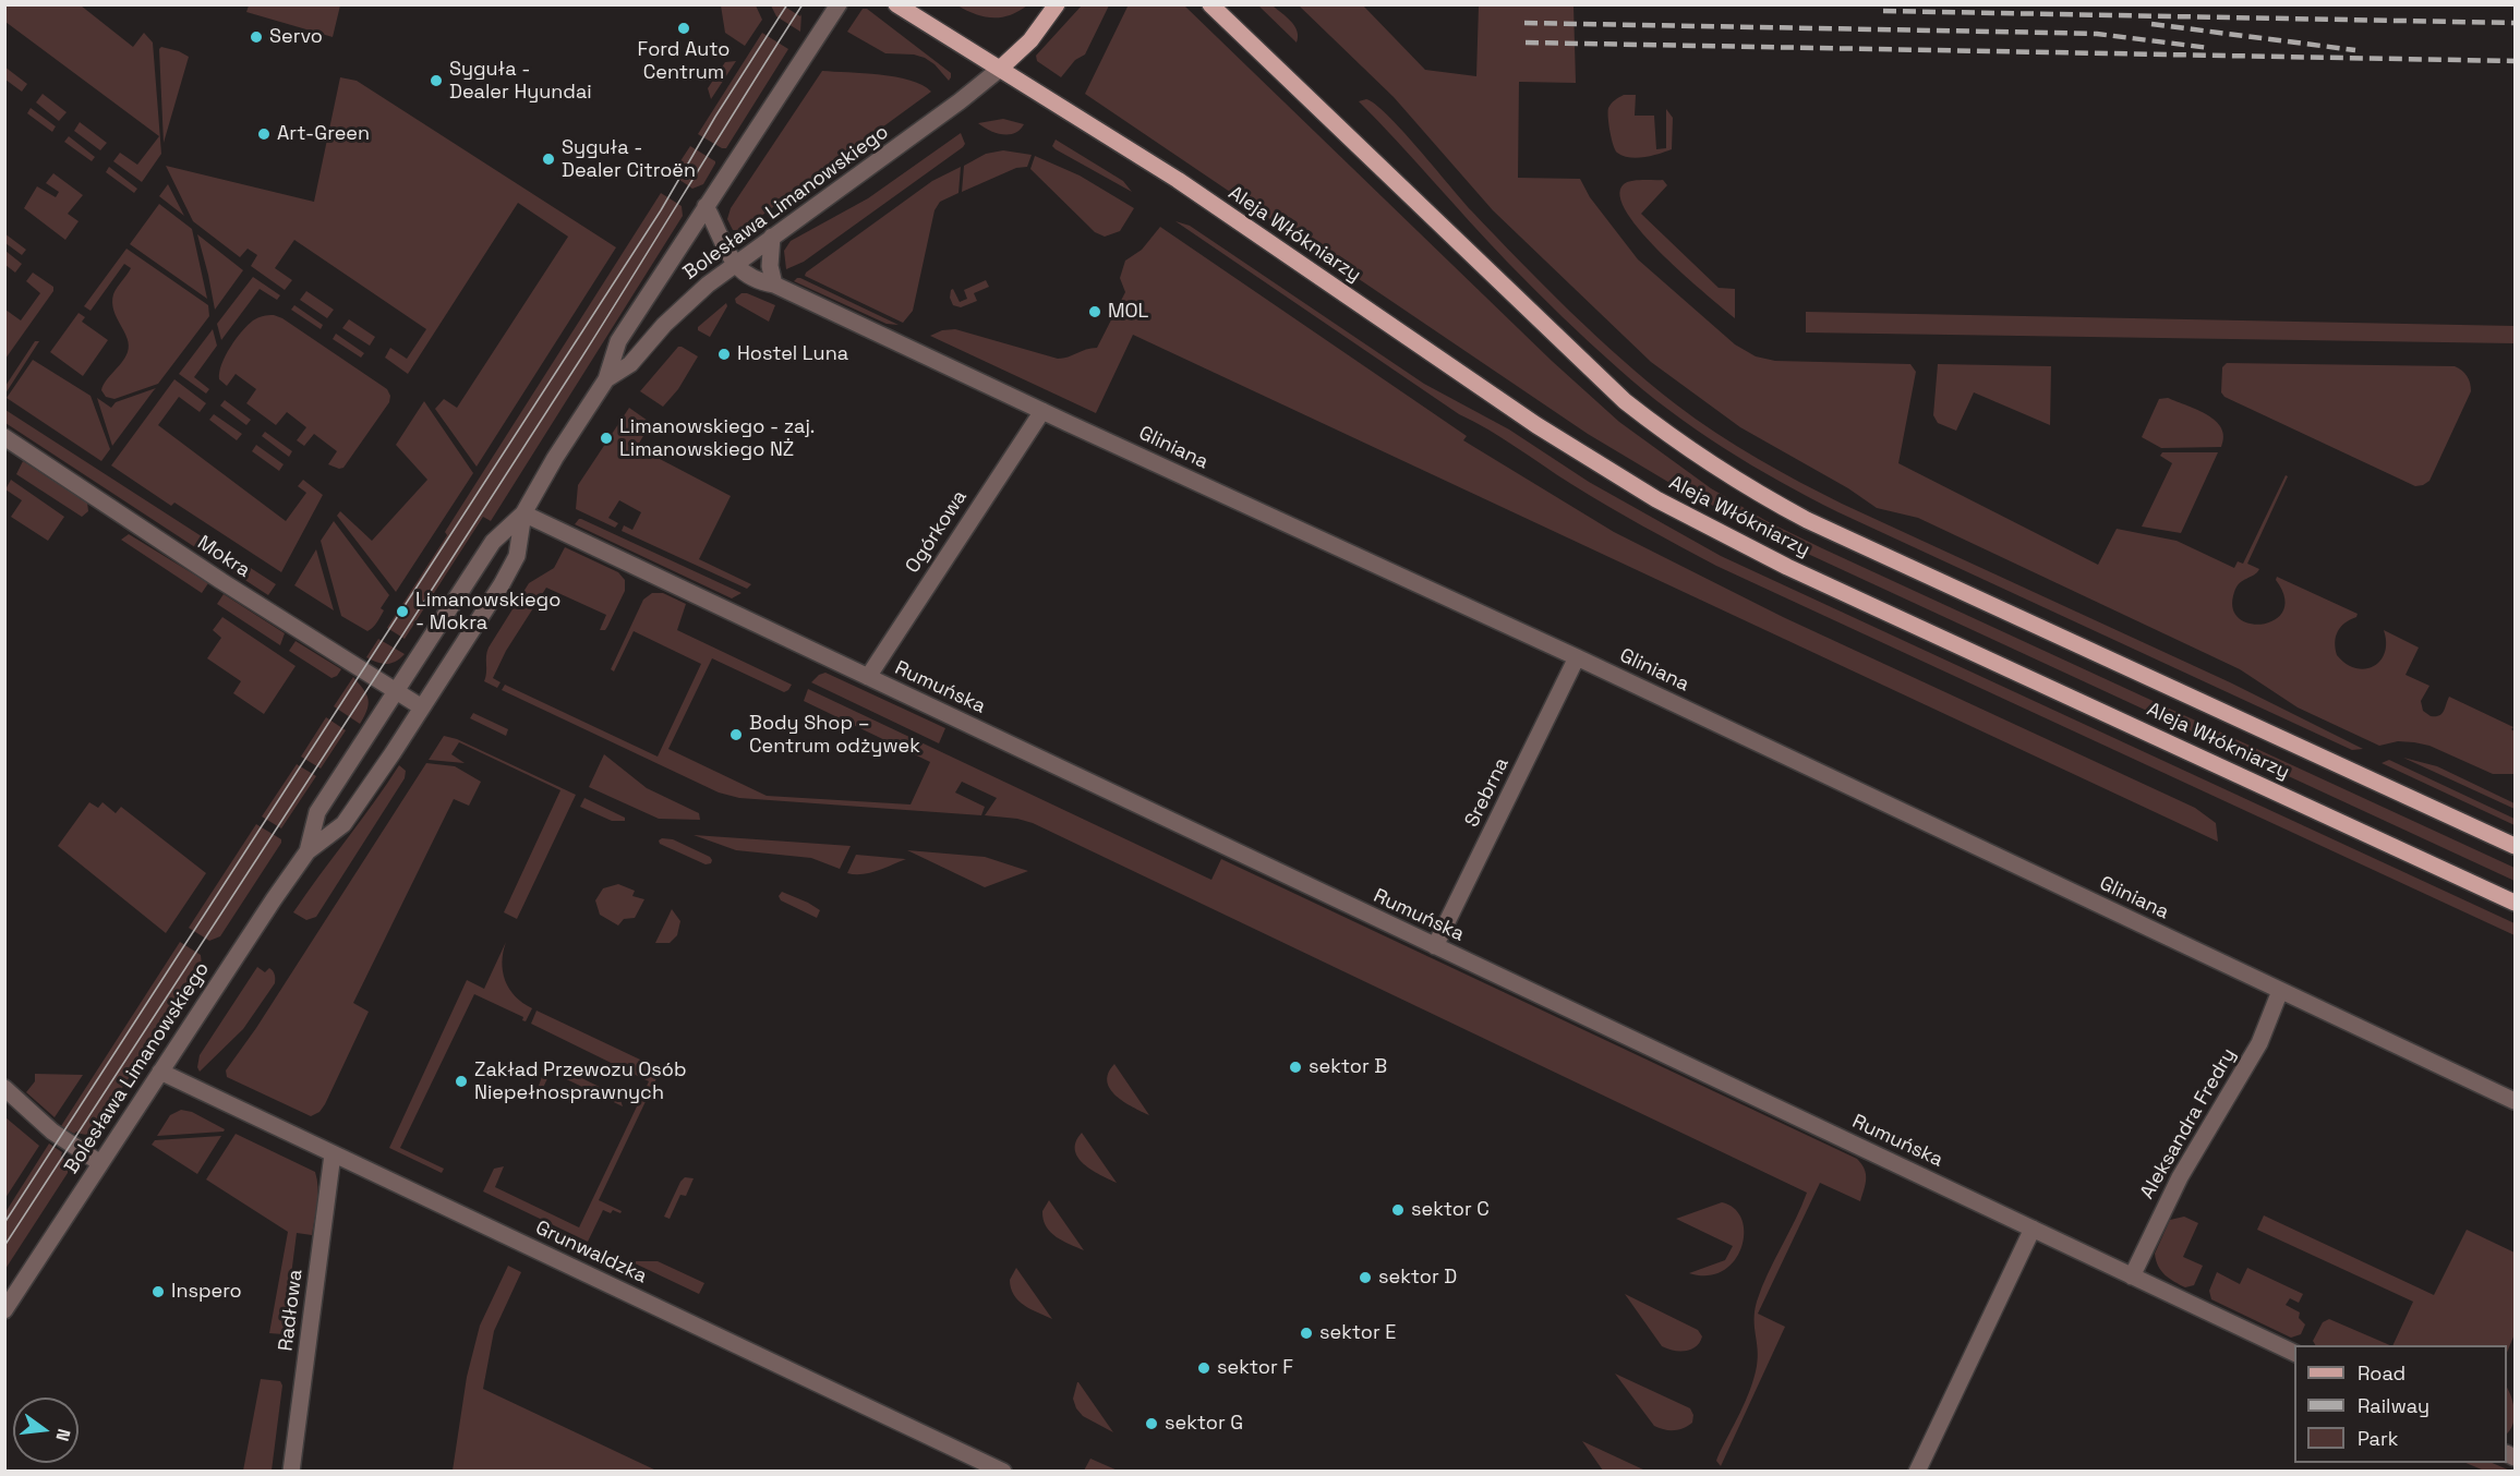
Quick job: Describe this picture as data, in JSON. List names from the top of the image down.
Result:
{
  "streets": {
    "main road": ["Aleja Włókniarzy"],
    "street": [
      "Bolesława Limanowskiego",
      "Gliniana",
      "Ogórkowa",
      "Mokra",
      "Rumuńska",
      "Srebrna",
      "Aleksandra Fredry",
      "Grunwaldzka",
      "Radłowa"
    ]
  },
  "crossings": [
    ["Bolesława Limanowskiego", "Aleja Włókniarzy"],
    ["Bolesława Limanowskiego", "Gliniana"],
    ["Bolesława Limanowskiego", "Mokra"],
    ["Bolesława Limanowskiego", "Rumuńska"],
    ["Bolesława Limanowskiego", "Grunwaldzka"],
    ["Gliniana", "Ogórkowa"],
    ["Gliniana", "Srebrna"],
    ["Gliniana", "Aleksandra Fredry"],
    ["Ogórkowa", "Rumuńska"],
    ["Rumuńska", "Srebrna"],
    ["Rumuńska", "Aleksandra Fredry"],
    ["Grunwaldzka", "Radłowa"]
  ],
  "places": [
    "Ford Auto Centrum",
    "Servo",
    "Syguła - Dealer Hyundai",
    "Art-Green",
    "Syguła - Dealer Citroën",
    "MOL",
    "Hostel Luna",
    "Limanowskiego - zaj. Limanowskiego NŻ",
    "Limanowskiego - Mokra",
    "Body Shop – Centrum odżywek",
    "sektor B",
    "Zakład Przewozu Osób Niepełnosprawnych",
    "sektor C",
    "sektor D",
    "Inspero",
    "sektor E",
    "sektor F",
    "sektor G"
  ],
  "legend": ["Road", "Railway", "Park"],
  "north": "right"
}
